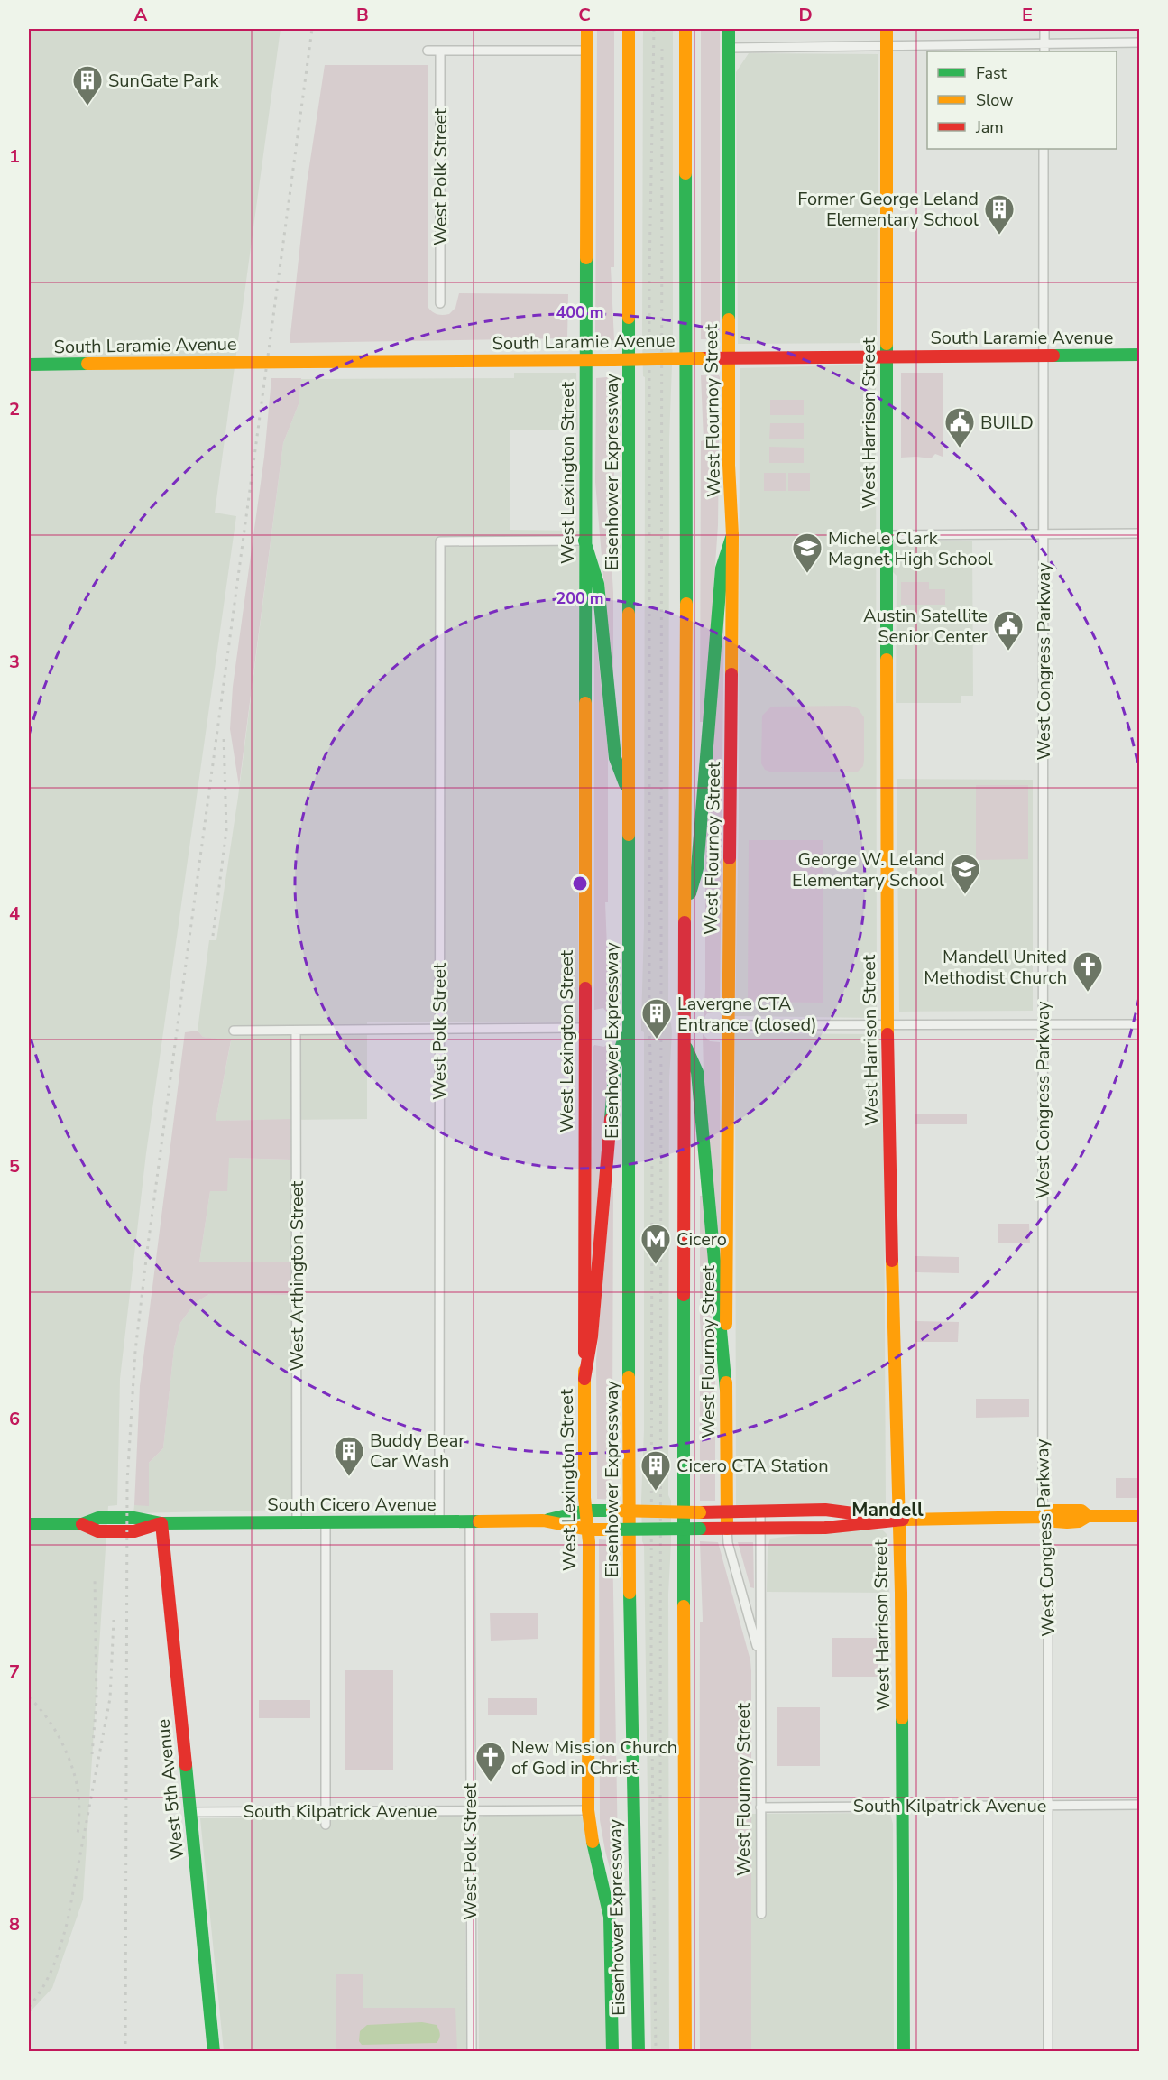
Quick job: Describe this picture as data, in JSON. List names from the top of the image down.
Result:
{
  "streets": {
    "main road": [
      "South Laramie Avenue",
      "West Flournoy Street",
      "West Harrison Street",
      "Eisenhower Expressway",
      "West Lexington Street",
      "South Cicero Avenue",
      "West 5th Avenue"
    ],
    "street": [
      "West Polk Street",
      "West Congress Parkway",
      "West Arthington Street",
      "South Kilpatrick Avenue"
    ]
  },
  "crossings": [
    ["West Polk Street", "West Lexington Street"],
    ["West Polk Street", "South Cicero Avenue"],
    ["West Polk Street", "South Kilpatrick Avenue"],
    ["South Laramie Avenue", "West Flournoy Street"],
    ["South Laramie Avenue", "West Harrison Street"],
    ["South Laramie Avenue", "West Lexington Street"],
    ["South Laramie Avenue", "West Congress Parkway"],
    ["West Flournoy Street", "South Cicero Avenue"],
    ["West Flournoy Street", "South Kilpatrick Avenue"],
    ["West Harrison Street", "South Cicero Avenue"],
    ["West Harrison Street", "South Kilpatrick Avenue"],
    ["West Lexington Street", "South Cicero Avenue"],
    ["West Lexington Street", "South Kilpatrick Avenue"],
    ["West Congress Parkway", "South Cicero Avenue"],
    ["West Congress Parkway", "South Kilpatrick Avenue"],
    ["West Arthington Street", "South Cicero Avenue"],
    ["South Cicero Avenue", "West 5th Avenue"],
    ["West 5th Avenue", "South Kilpatrick Avenue"]
  ],
  "districts": ["Mandell"],
  "places": {
    "building": [
      "SunGate Park",
      "Former George Leland Elementary School",
      "Lavergne CTA Entrance (closed)",
      "Buddy Bear Car Wash",
      "Cicero CTA Station"
    ],
    "public building": ["BUILD", "Austin Satellite Senior Center"],
    "school or university": ["Michele Clark Magnet High School", "George W. Leland Elementary School"],
    "church": ["Mandell United Methodist Church", "New Mission Church of God in Christ"],
    "metro station": ["Cicero"]
  },
  "legend": ["Fast", "Slow", "Jam"],
  "grid": {
    "columns": [
      "A",
      "B",
      "C",
      "D",
      "E"
    ],
    "rows": [
      "1",
      "2",
      "3",
      "4",
      "5",
      "6",
      "7",
      "8"
    ]
  },
  "rings": ["400 m", "200 m"]
}
